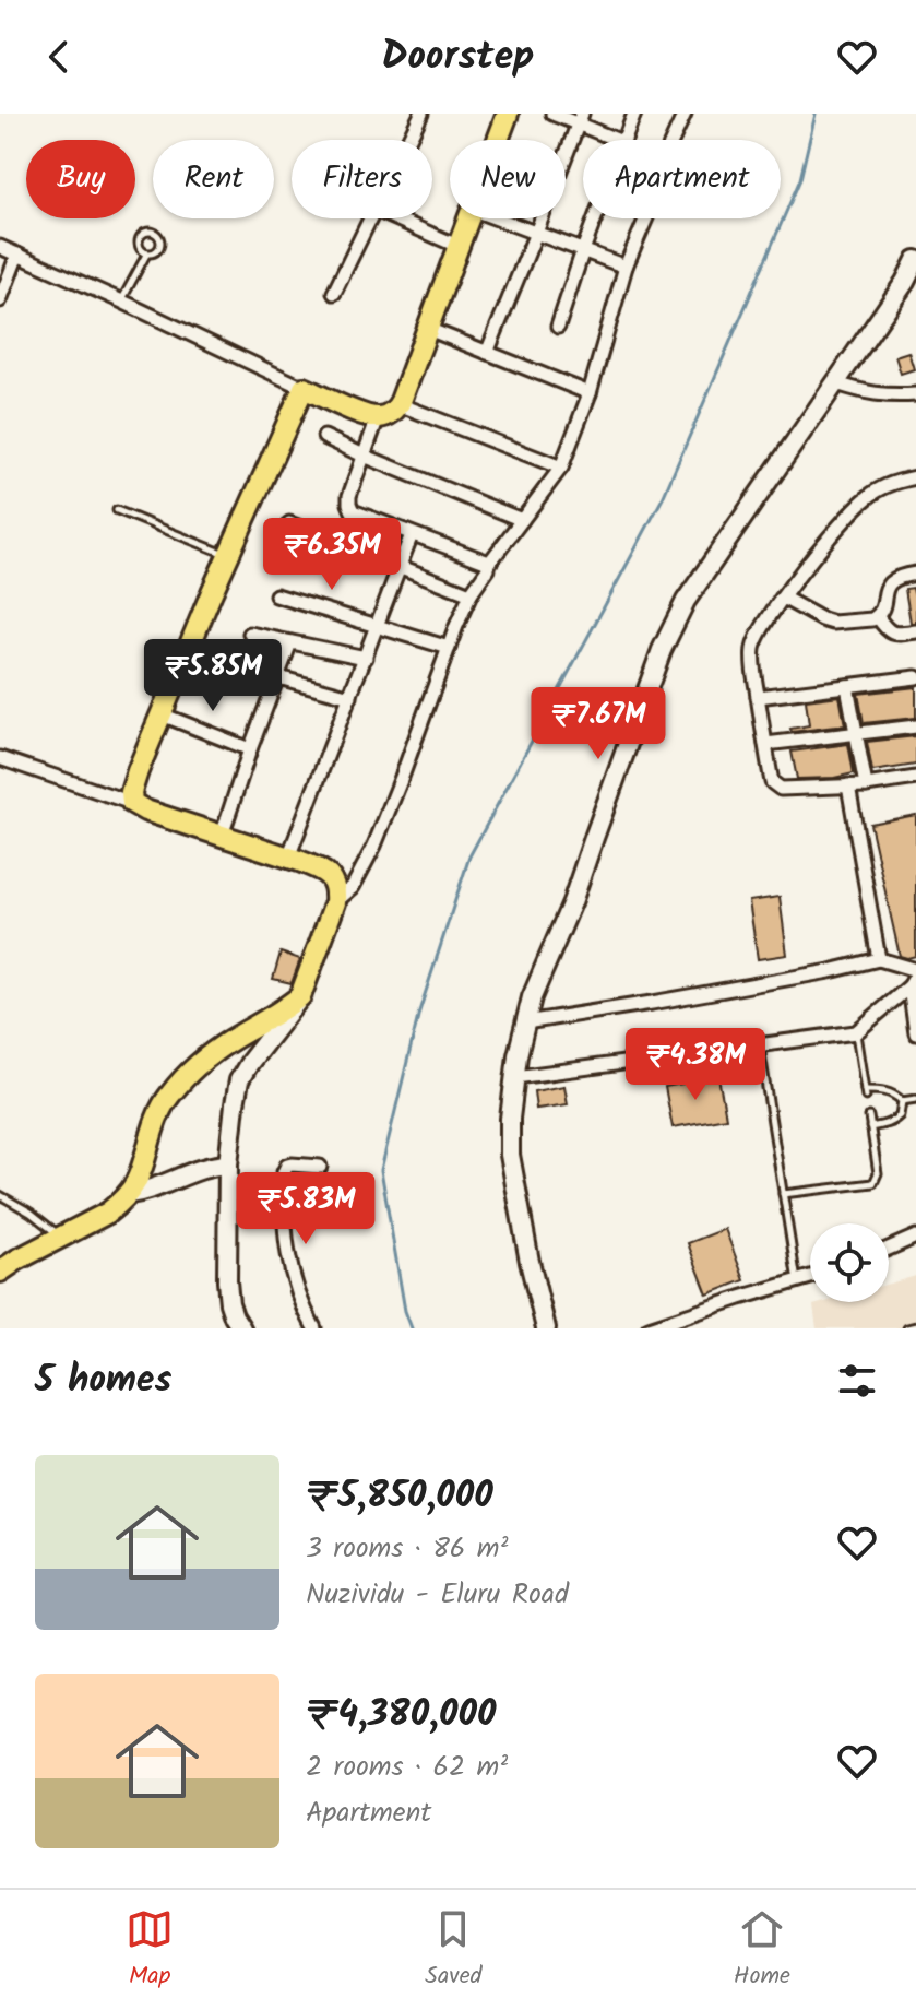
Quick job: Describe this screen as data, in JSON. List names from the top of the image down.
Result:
{
  "page": {
    "header": "Doorstep",
    "chip": [
      "Buy",
      "Rent",
      "Filters",
      "New",
      "Apartment"
    ],
    "price": [
      "₹6.35M",
      "₹5.85M",
      "₹7.67M",
      "₹4.38M",
      "₹5.83M"
    ],
    "heading": "5 homes",
    "list": [
      {
        "name": "₹5,850,000",
        "note": "3 rooms · 86 m² · Nuzividu - Eluru Road"
      },
      {
        "name": "₹4,380,000",
        "note": "2 rooms · 62 m² · Apartment"
      }
    ],
    "tabs": ["Map", "Saved", "Home"]
  }
}
